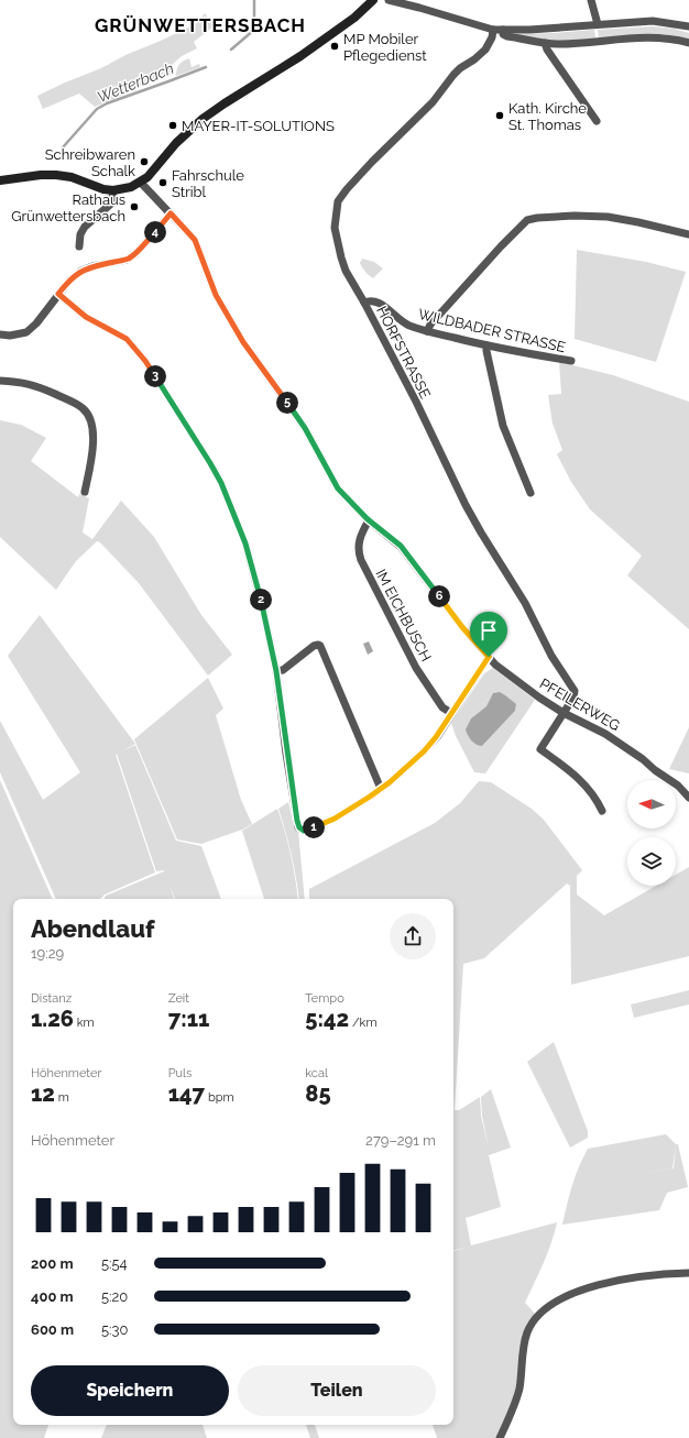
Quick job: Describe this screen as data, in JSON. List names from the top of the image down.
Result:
{
  "streets": {
    "street": [
      "WILDBADER STRASSE",
      "HORFSTRASSE",
      "IM EICHBUSCH",
      "PFEILERWEG"
    ]
  },
  "crossings": [
    ["WILDBADER STRASSE", "HORFSTRASSE"],
    ["HORFSTRASSE", "PFEILERWEG"],
    ["IM EICHBUSCH", "PFEILERWEG"]
  ],
  "districts": ["GRÜNWETTERSBACH"],
  "water": ["Wetterbach"],
  "places": [
    "MP Mobiler Pflegedienst",
    "Kath. Kirche St. Thomas",
    "MAYER-IT-SOLUTIONS",
    "Schreibwaren Schalk",
    "Fahrschule Stribl",
    "Rathaus Grünwettersbach"
  ],
  "north": "left",
  "page": {
    "pins": [
      "4",
      "3",
      "5",
      "6",
      "2",
      "1"
    ],
    "heading": ["Abendlauf", "19:29"],
    "stats": [
      ["Distanz", "1.26 km"],
      ["Zeit", "7:11"],
      ["Tempo", "5:42 /km"],
      ["Höhenmeter", "12 m"],
      ["Puls", "147 bpm"],
      ["kcal", "85"]
    ],
    "chart": ["Höhenmeter", "279–291 m"],
    "list": [
      {
        "name": "200 m",
        "note": "5:54"
      },
      {
        "name": "400 m",
        "note": "5:20"
      },
      {
        "name": "600 m",
        "note": "5:30"
      }
    ],
    "buttons": ["Speichern", "Teilen"]
  }
}
